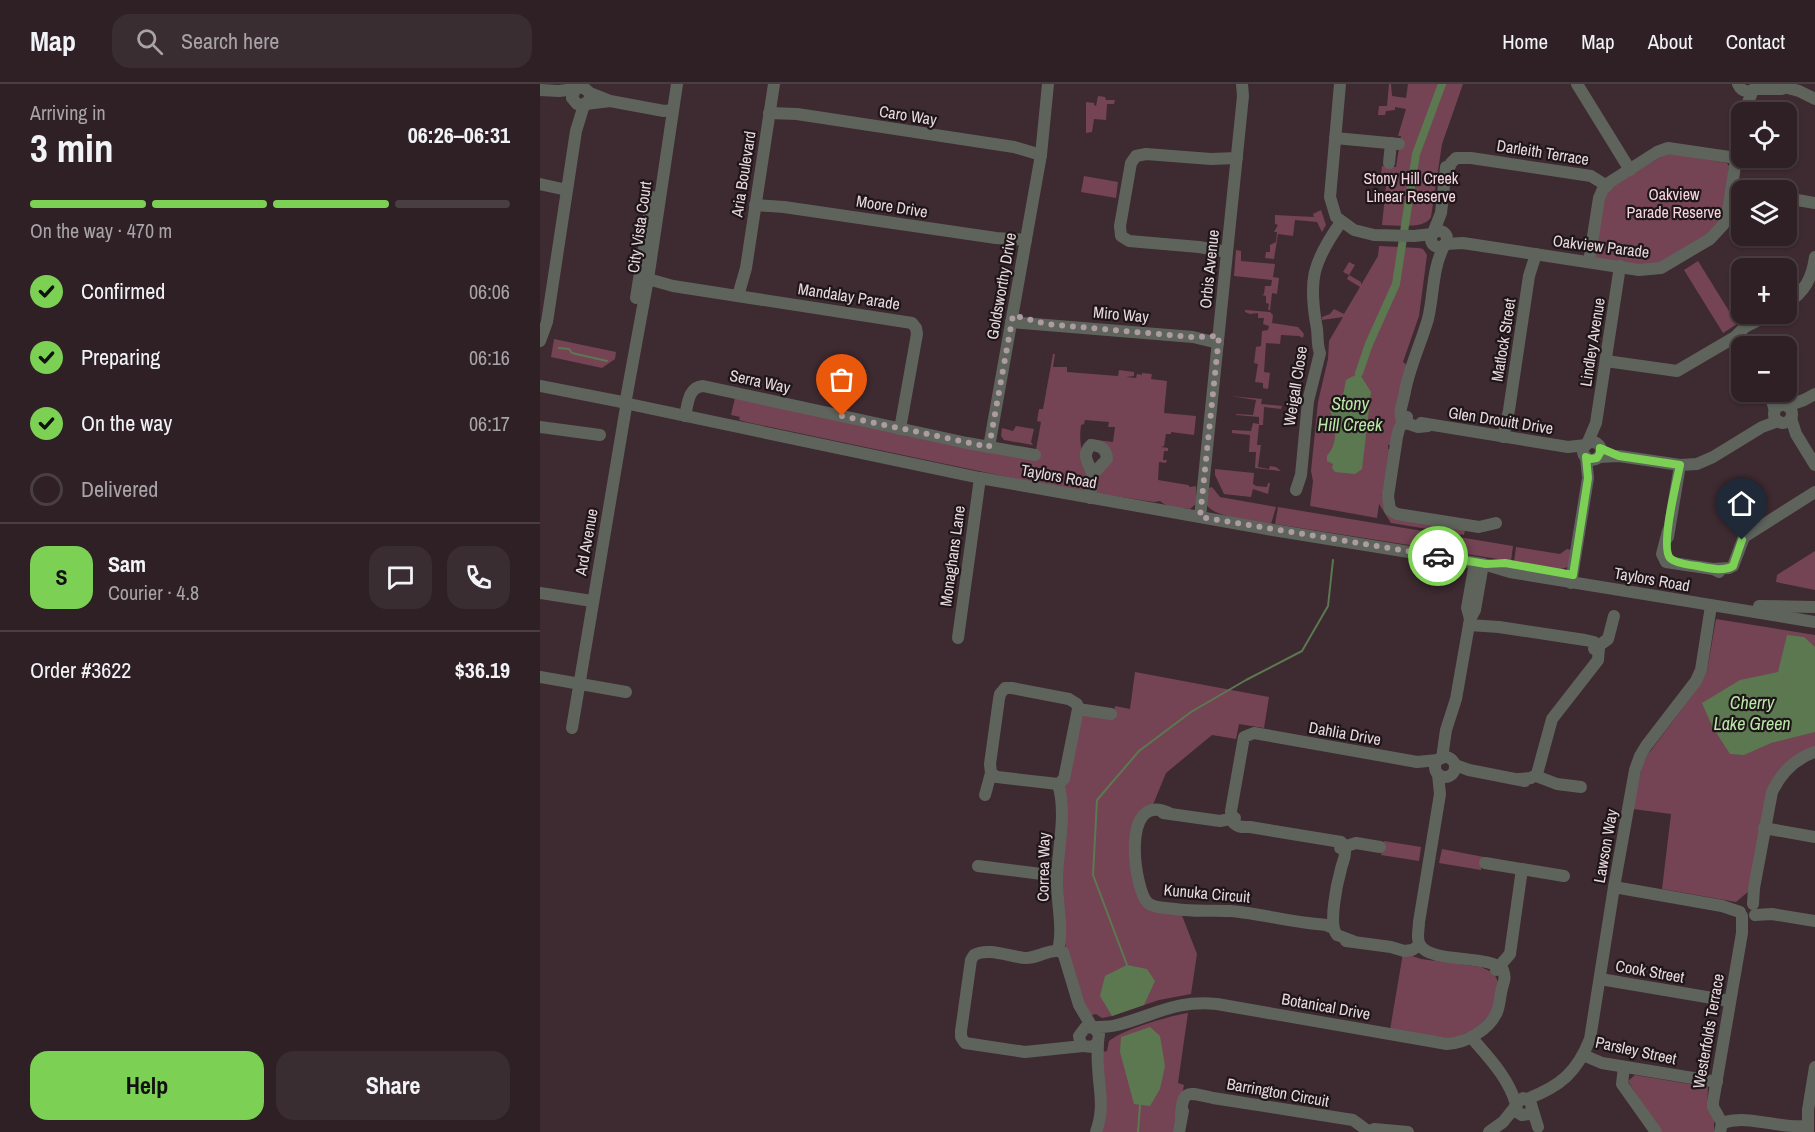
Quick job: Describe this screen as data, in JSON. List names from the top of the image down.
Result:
{
  "streets": {
    "street": [
      "Caro Way",
      "Darleith Terrace",
      "Aria Boulevard",
      "Moore Drive",
      "City Vista Court",
      "Oakview Parade",
      "Orbis Avenue",
      "Goldsworthy Drive",
      "Mandalay Parade",
      "Miro Way",
      "Matlock Street",
      "Lindley Avenue",
      "Serra Way",
      "Weigall Close",
      "Glen Drouitt Drive",
      "Taylors Road",
      "Ard Avenue",
      "Monaghans Lane",
      "Dahlia Drive",
      "Lawson Way",
      "Correa Way",
      "Kunuka Circuit",
      "Cook Street",
      "Botanical Drive",
      "Westerfolds Terrace",
      "Parsley Street",
      "Barrington Circuit"
    ]
  },
  "crossings": [
    ["Caro Way", "Aria Boulevard"],
    ["Caro Way", "Goldsworthy Drive"],
    ["Darleith Terrace", "Oakview Parade"],
    ["Aria Boulevard", "Moore Drive"],
    ["Aria Boulevard", "Mandalay Parade"],
    ["Moore Drive", "Goldsworthy Drive"],
    ["City Vista Court", "Mandalay Parade"],
    ["City Vista Court", "Taylors Road"],
    ["City Vista Court", "Ard Avenue"],
    ["Oakview Parade", "Matlock Street"],
    ["Oakview Parade", "Lindley Avenue"],
    ["Oakview Parade", "Weigall Close"],
    ["Orbis Avenue", "Miro Way"],
    ["Orbis Avenue", "Taylors Road"],
    ["Goldsworthy Drive", "Miro Way"],
    ["Goldsworthy Drive", "Serra Way"],
    ["Mandalay Parade", "Serra Way"],
    ["Matlock Street", "Glen Drouitt Drive"],
    ["Lindley Avenue", "Glen Drouitt Drive"],
    ["Lindley Avenue", "Taylors Road"],
    ["Serra Way", "Taylors Road"],
    ["Taylors Road", "Ard Avenue"],
    ["Taylors Road", "Monaghans Lane"],
    ["Taylors Road", "Lawson Way"],
    ["Dahlia Drive", "Kunuka Circuit"],
    ["Lawson Way", "Cook Street"],
    ["Lawson Way", "Parsley Street"],
    ["Cook Street", "Westerfolds Terrace"],
    ["Westerfolds Terrace", "Parsley Street"]
  ],
  "water": ["Stony Hill Creek", "Cherry Lake Green"],
  "parks": ["Stony Hill Creek Linear Reserve", "Oakview Parade Reserve"],
  "page": {
    "header": "Map",
    "search": "Search here",
    "nav": [
      "Home",
      "Map",
      "About",
      "Contact"
    ],
    "heading": ["3 min", "Arriving in", "06:26–06:31"],
    "panel": [
      "Sam",
      "Courier · 4.8",
      "Order #3622",
      "$36.19"
    ],
    "map_buttons": ["+", "−"],
    "bar": "On the way · 470 m",
    "list": [
      ["Confirmed", "06:06"],
      ["Preparing", "06:16"],
      ["On the way", "06:17"],
      "Delivered"
    ],
    "round": "S",
    "buttons": ["Help", "Share"]
  }
}
